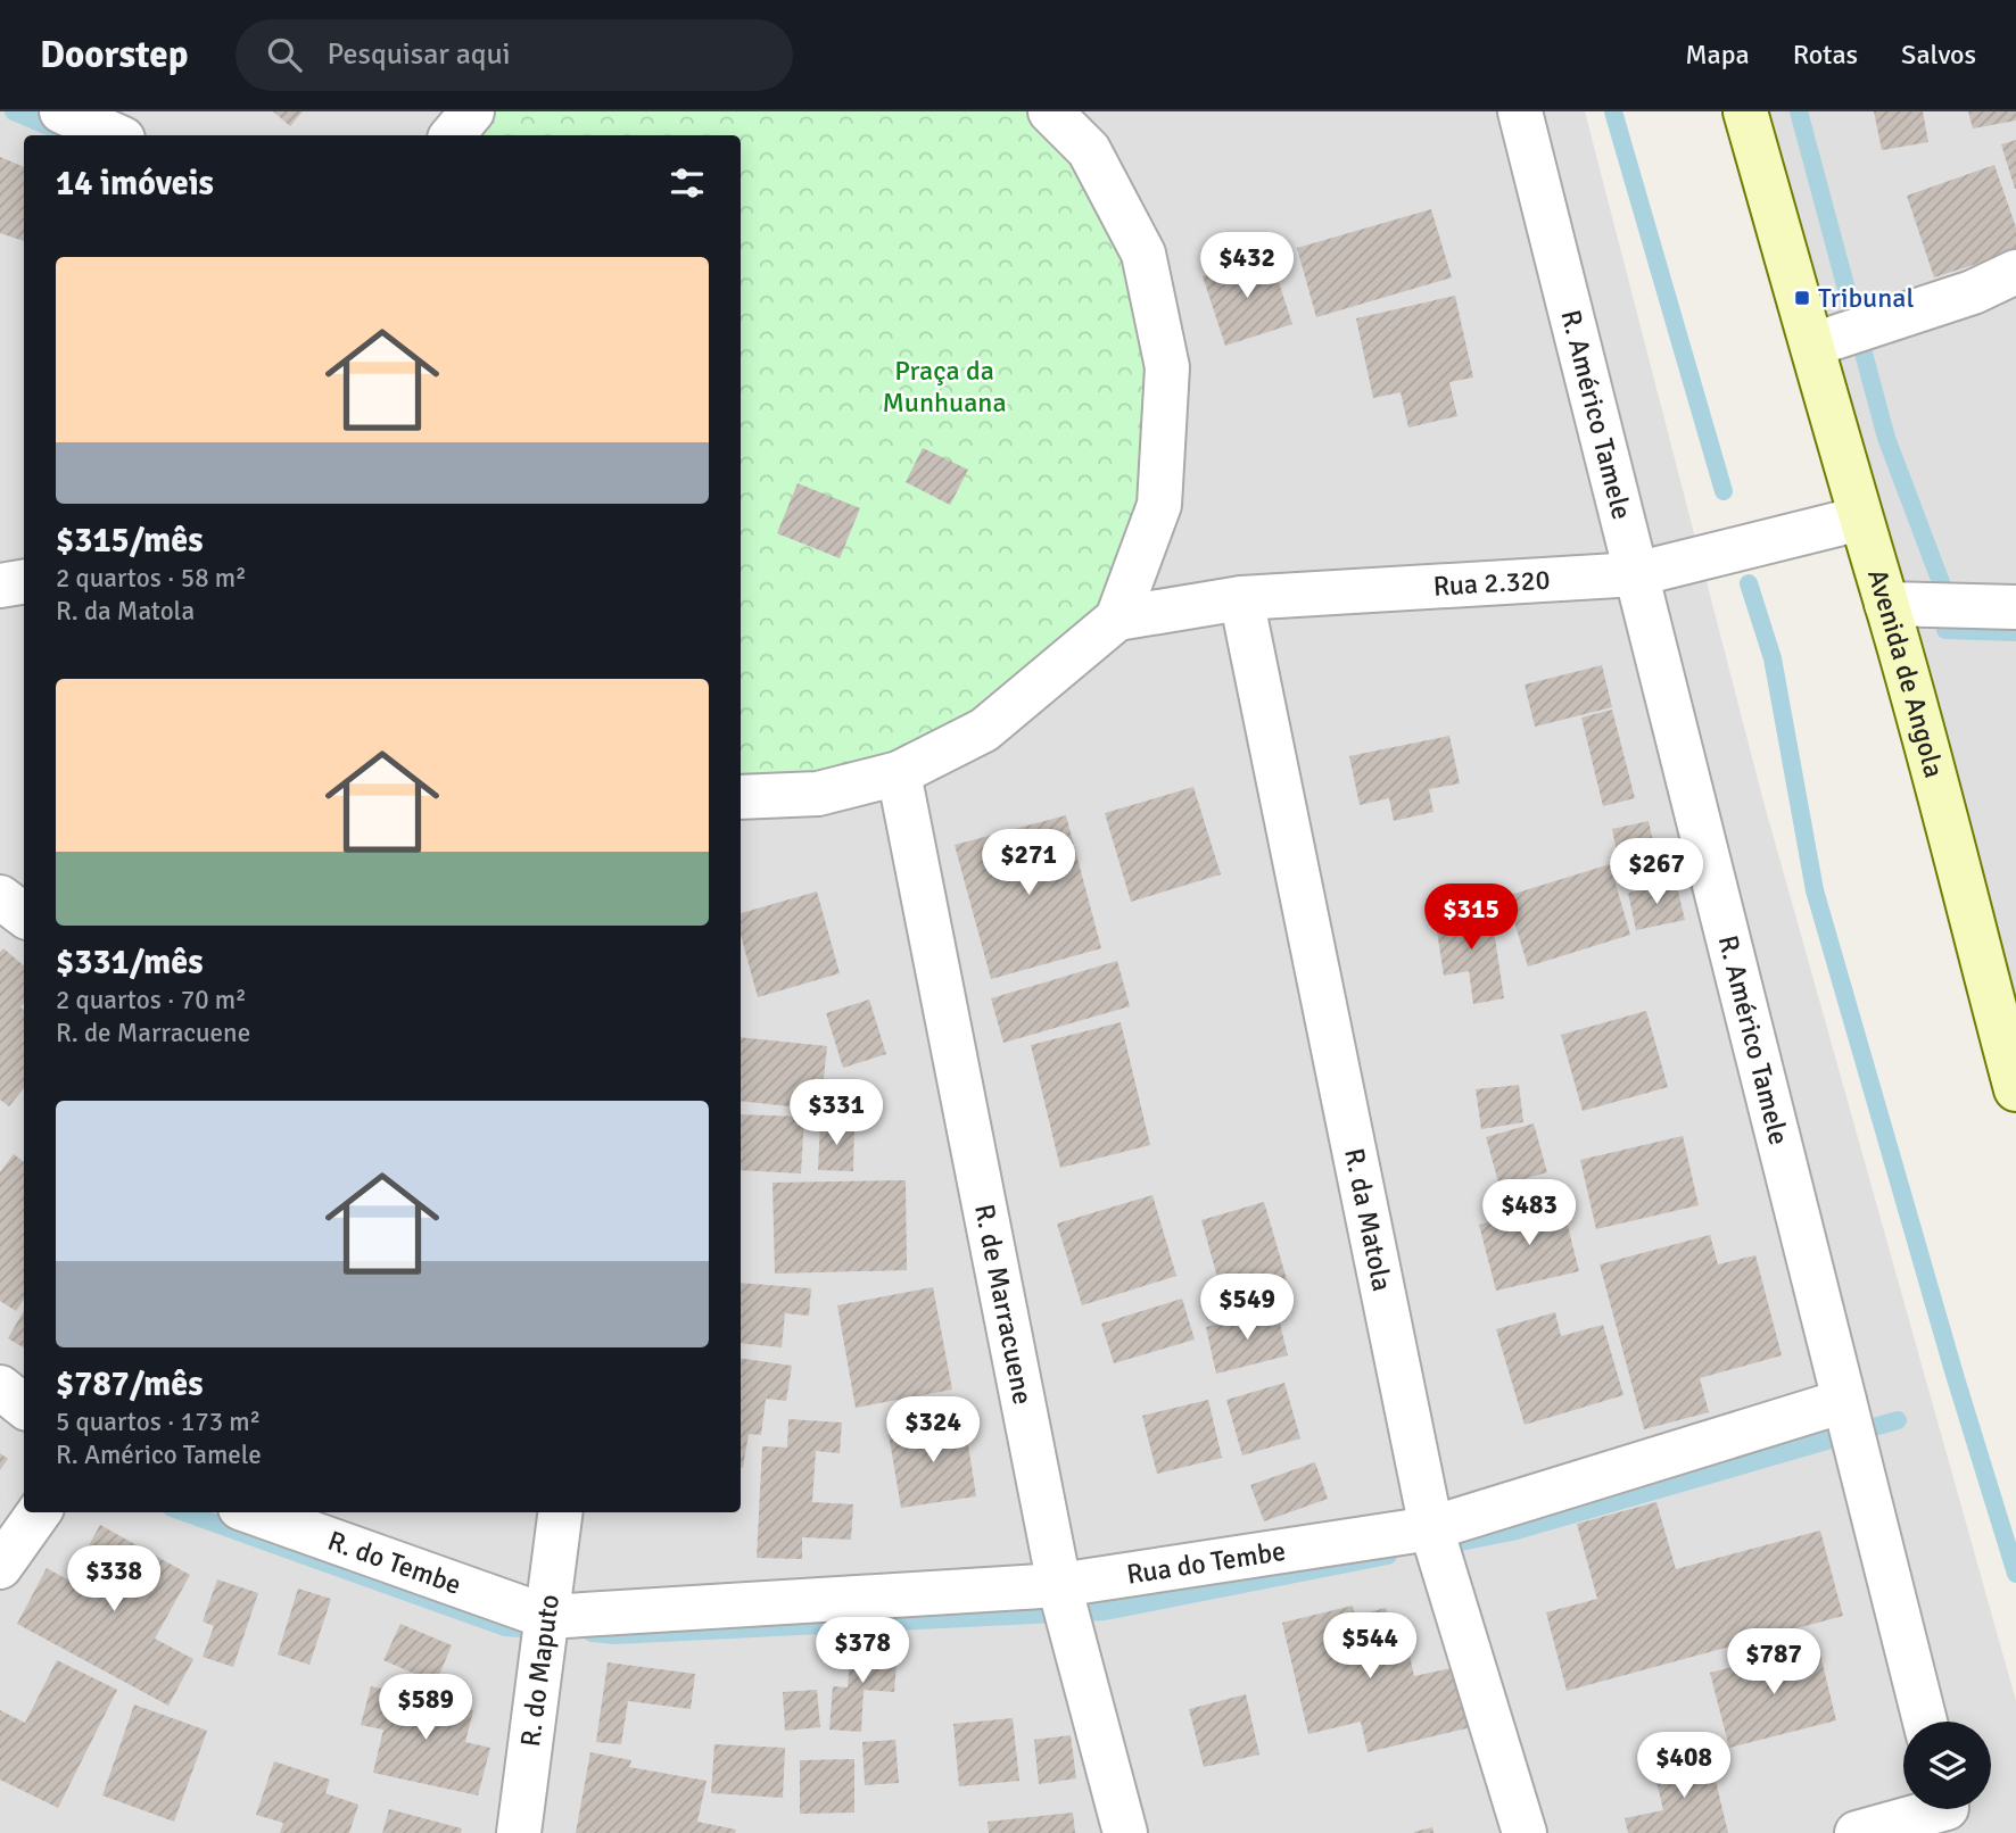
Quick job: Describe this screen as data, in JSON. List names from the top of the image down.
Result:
{
  "streets": {
    "main road": ["Avenida de Angola"],
    "street": [
      "R. Américo Tamele",
      "Rua 2.320",
      "R. da Matola",
      "R. de Marracuene",
      "R. do Tembe",
      "Rua do Tembe",
      "R. do Maputo"
    ]
  },
  "crossings": [
    ["R. Américo Tamele", "Rua 2.320"],
    ["R. Américo Tamele", "Rua do Tembe"],
    ["Rua 2.320", "Avenida de Angola"],
    ["Rua 2.320", "R. da Matola"],
    ["R. da Matola", "Rua do Tembe"],
    ["R. de Marracuene", "Rua do Tembe"],
    ["R. do Tembe", "Rua do Tembe"],
    ["R. do Tembe", "R. do Maputo"],
    ["Rua do Tembe", "R. do Maputo"]
  ],
  "parks": ["Praça da Munhuana"],
  "places": {
    "transit": ["Tribunal"]
  },
  "page": {
    "header": "Doorstep",
    "search": "Pesquisar aqui",
    "nav": ["Mapa", "Rotas", "Salvos"],
    "heading": "14 imóveis",
    "list": [
      {
        "name": "$315/mês",
        "note": "2 quartos · 58 m² · R. da Matola"
      },
      {
        "name": "$331/mês",
        "note": "2 quartos · 70 m² · R. de Marracuene"
      },
      {
        "name": "$787/mês",
        "note": "5 quartos · 173 m² · R. Américo Tamele"
      }
    ],
    "price": [
      "$432",
      "$271",
      "$267",
      "$315",
      "$331",
      "$483",
      "$549",
      "$324",
      "$338",
      "$544",
      "$378",
      "$787",
      "$589",
      "$408"
    ]
  }
}
